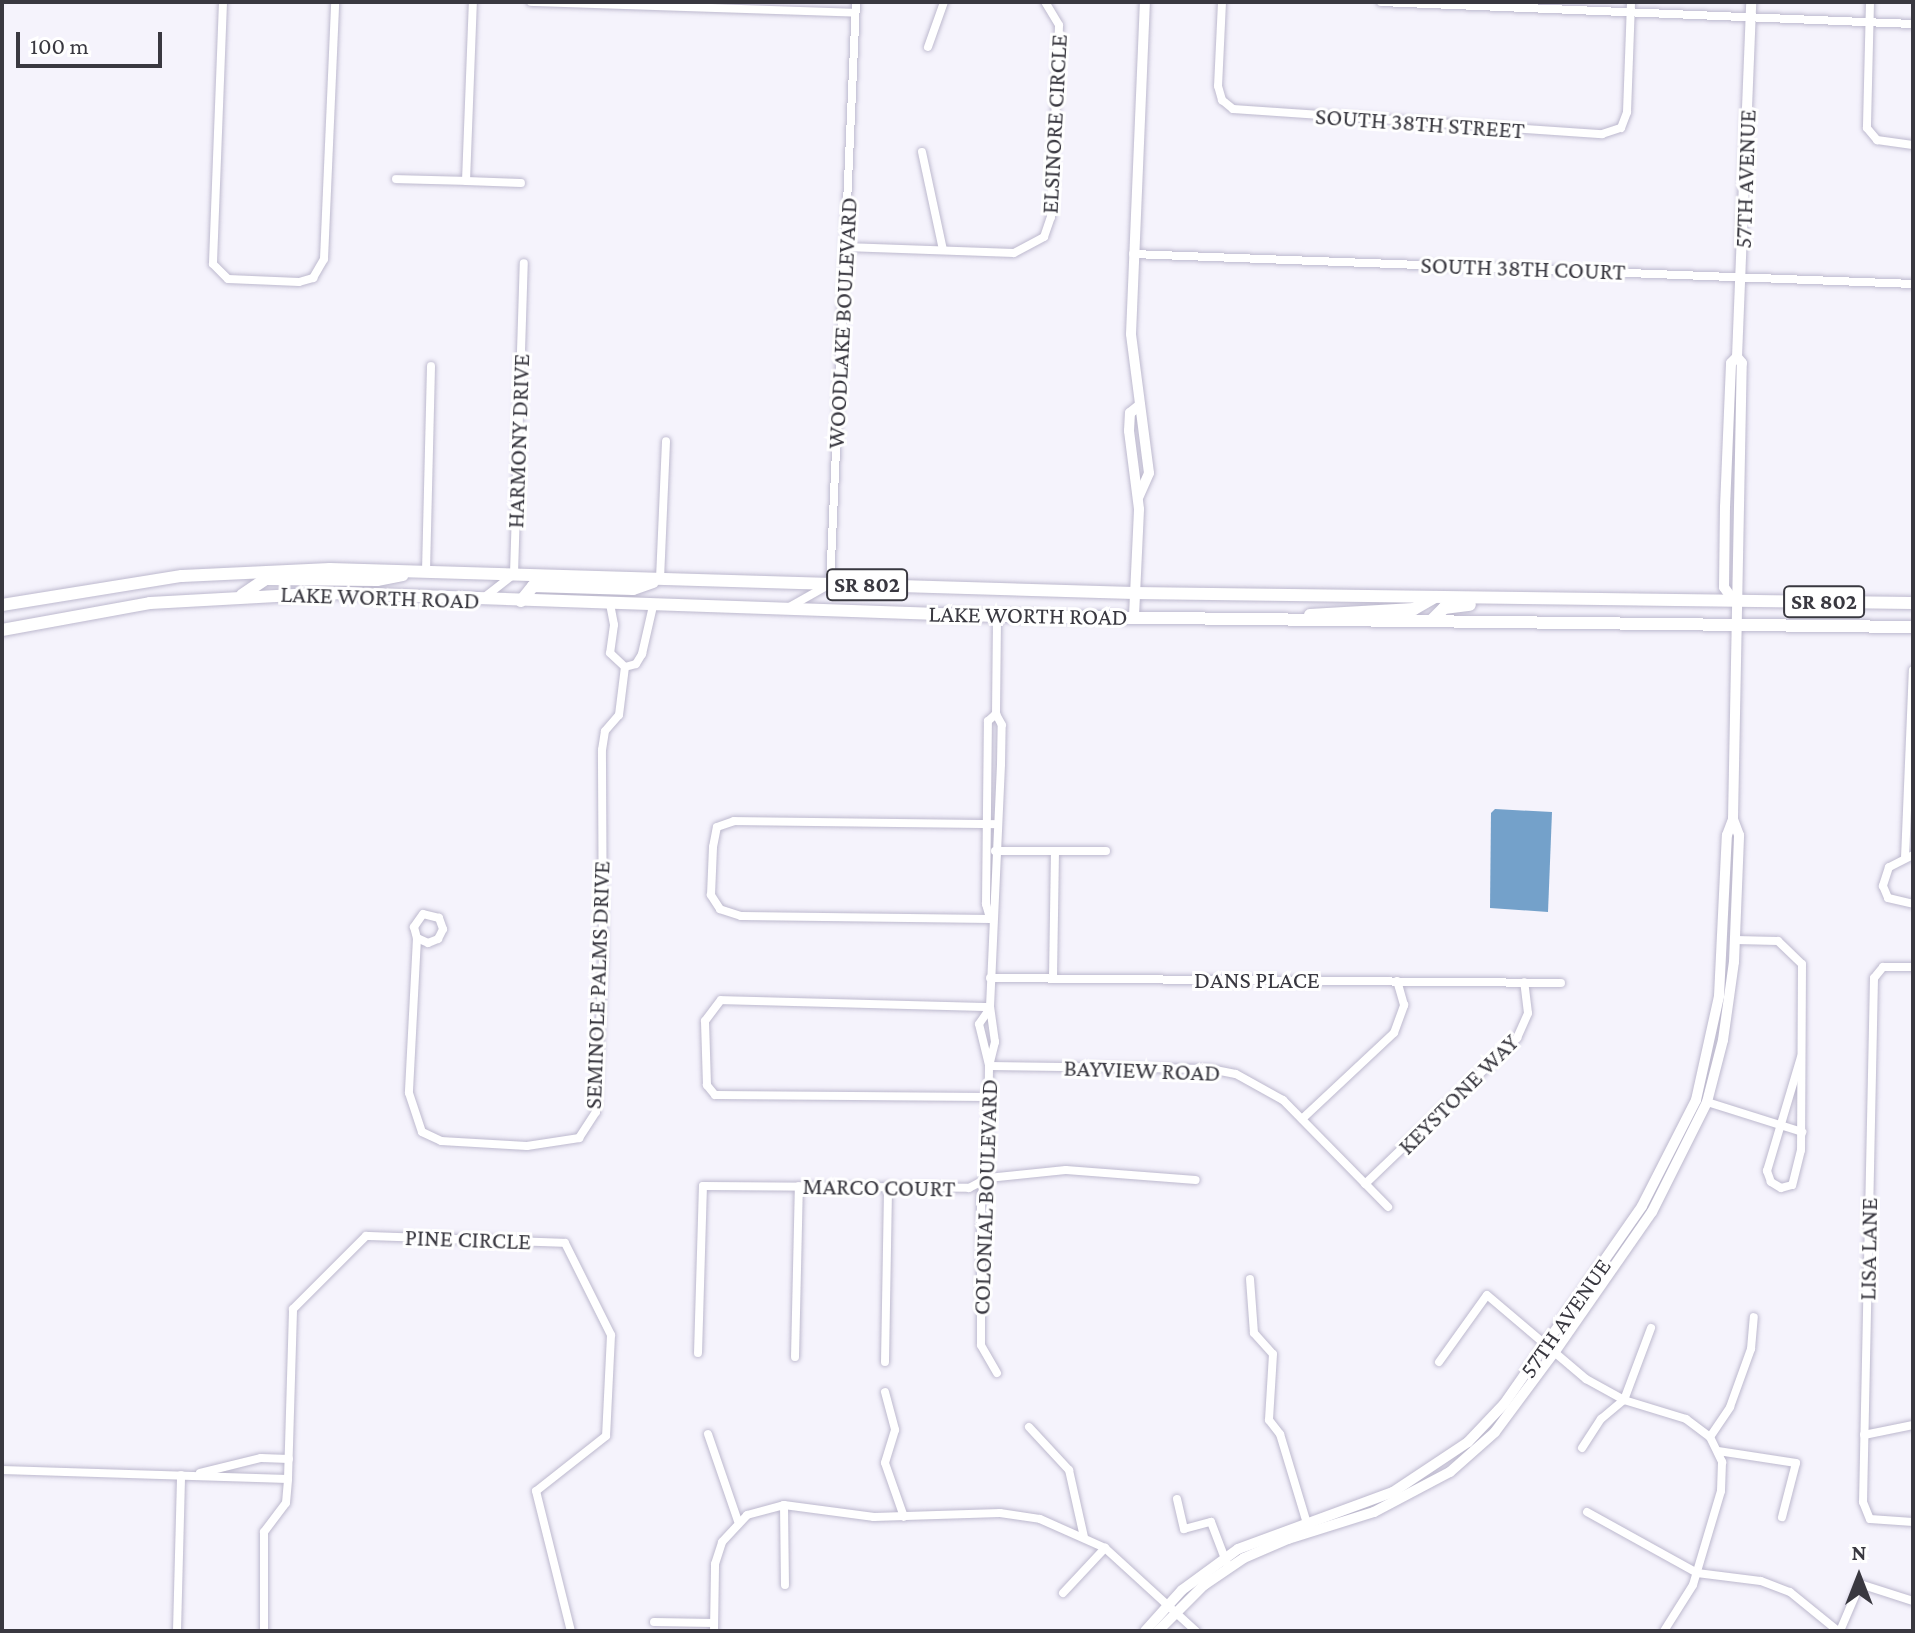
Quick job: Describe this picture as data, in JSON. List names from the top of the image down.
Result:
{
  "streets": {
    "main road": ["SR 802", "LAKE WORTH ROAD"],
    "street": [
      "SOUTH 38TH STREET",
      "ELSINORE CIRCLE",
      "57TH AVENUE",
      "SOUTH 38TH COURT",
      "WOODLAKE BOULEVARD",
      "HARMONY DRIVE",
      "DANS PLACE",
      "SEMINOLE PALMS DRIVE",
      "BAYVIEW ROAD",
      "KEYSTONE WAY",
      "MARCO COURT",
      "COLONIAL BOULEVARD",
      "PINE CIRCLE",
      "LISA LANE"
    ]
  },
  "crossings": [
    ["ELSINORE CIRCLE", "WOODLAKE BOULEVARD"],
    ["57TH AVENUE", "SOUTH 38TH COURT"],
    ["57TH AVENUE", "LAKE WORTH ROAD"],
    ["WOODLAKE BOULEVARD", "LAKE WORTH ROAD"],
    ["HARMONY DRIVE", "LAKE WORTH ROAD"],
    ["LAKE WORTH ROAD", "SEMINOLE PALMS DRIVE"],
    ["DANS PLACE", "KEYSTONE WAY"],
    ["DANS PLACE", "COLONIAL BOULEVARD"],
    ["BAYVIEW ROAD", "KEYSTONE WAY"],
    ["BAYVIEW ROAD", "COLONIAL BOULEVARD"],
    ["MARCO COURT", "COLONIAL BOULEVARD"]
  ],
  "scale_bar": "100 m",
  "north": "top"
}
